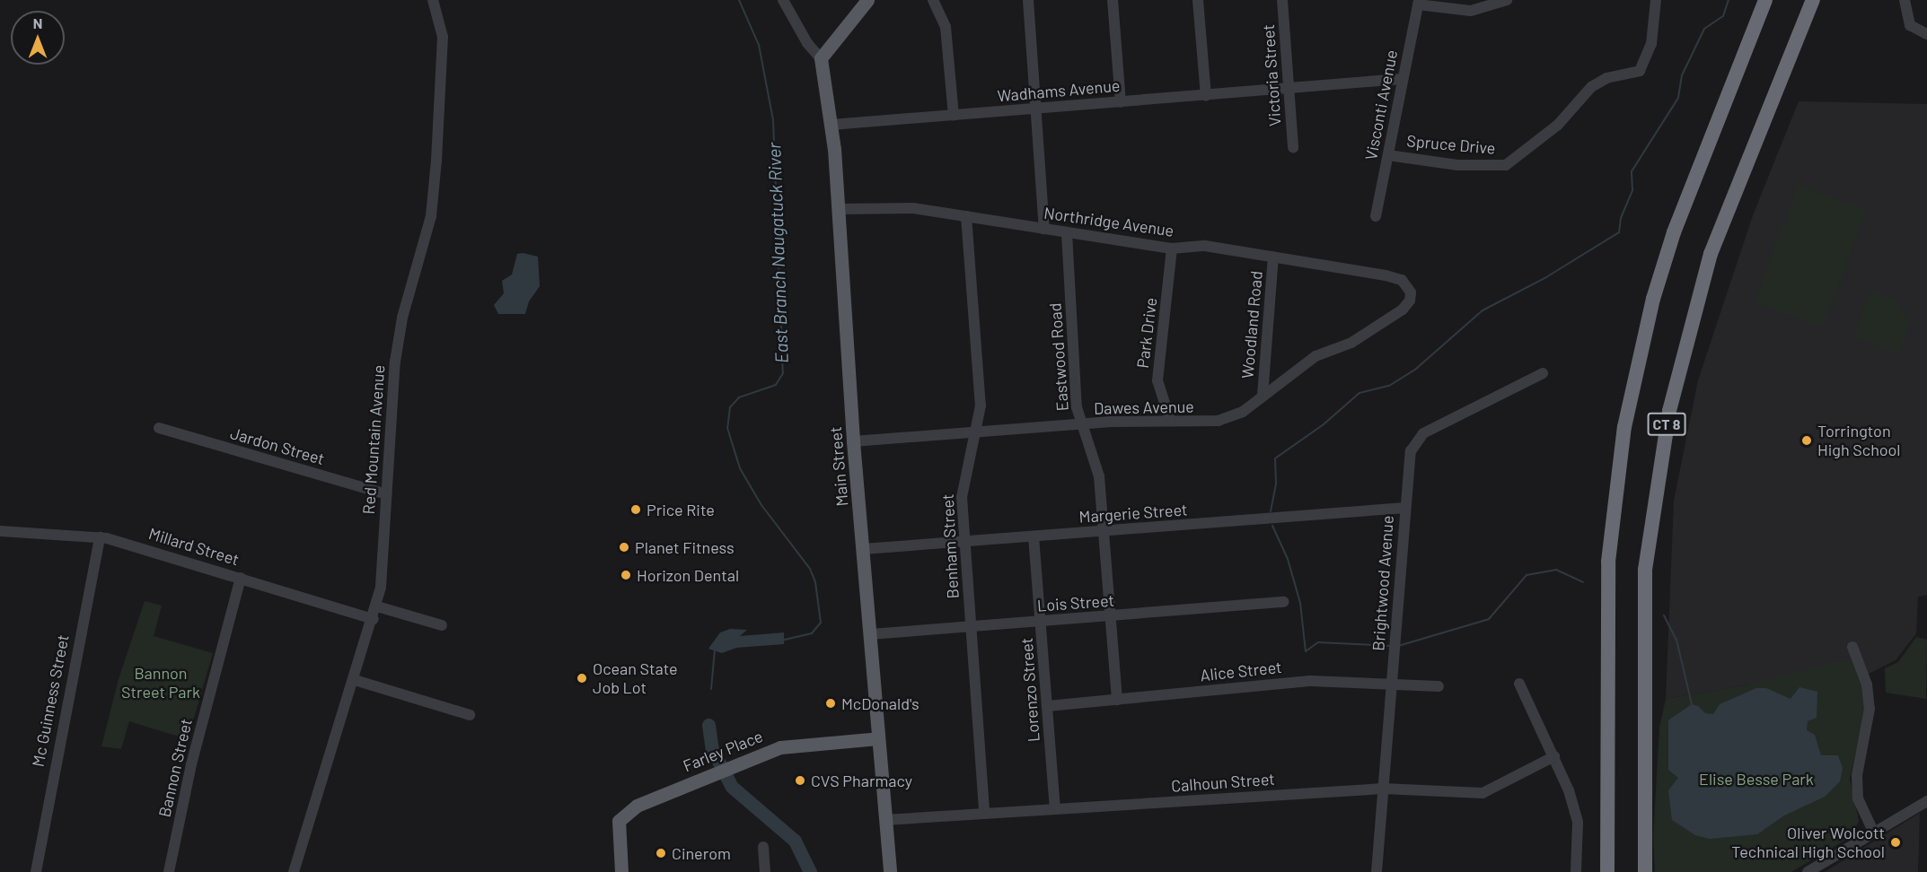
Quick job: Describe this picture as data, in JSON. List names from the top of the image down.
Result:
{
  "streets": {
    "highway": ["CT 8"],
    "main road": ["Main Street", "Farley Place"],
    "street": [
      "Victoria Street",
      "Wadhams Avenue",
      "Visconti Avenue",
      "Spruce Drive",
      "Northridge Avenue",
      "Woodland Road",
      "Park Drive",
      "Eastwood Road",
      "Dawes Avenue",
      "Red Mountain Avenue",
      "Jardon Street",
      "Margerie Street",
      "Millard Street",
      "Benham Street",
      "Brightwood Avenue",
      "Lois Street",
      "Alice Street",
      "Lorenzo Street",
      "Mc Guinness Street",
      "Bannon Street",
      "Calhoun Street"
    ]
  },
  "crossings": [
    ["Victoria Street", "Wadhams Avenue"],
    ["Wadhams Avenue", "Visconti Avenue"],
    ["Wadhams Avenue", "Main Street"],
    ["Visconti Avenue", "Spruce Drive"],
    ["Northridge Avenue", "Woodland Road"],
    ["Northridge Avenue", "Park Drive"],
    ["Northridge Avenue", "Eastwood Road"],
    ["Northridge Avenue", "Dawes Avenue"],
    ["Northridge Avenue", "Main Street"],
    ["Northridge Avenue", "Benham Street"],
    ["Woodland Road", "Dawes Avenue"],
    ["Park Drive", "Dawes Avenue"],
    ["Eastwood Road", "Dawes Avenue"],
    ["Eastwood Road", "Margerie Street"],
    ["Eastwood Road", "Lois Street"],
    ["Eastwood Road", "Alice Street"],
    ["Dawes Avenue", "Main Street"],
    ["Dawes Avenue", "Benham Street"],
    ["Red Mountain Avenue", "Jardon Street"],
    ["Red Mountain Avenue", "Millard Street"],
    ["Main Street", "Margerie Street"],
    ["Main Street", "Lois Street"],
    ["Main Street", "Farley Place"],
    ["Main Street", "Calhoun Street"],
    ["Margerie Street", "Benham Street"],
    ["Margerie Street", "Brightwood Avenue"],
    ["Margerie Street", "Lorenzo Street"],
    ["Millard Street", "Mc Guinness Street"],
    ["Millard Street", "Bannon Street"],
    ["Benham Street", "Lois Street"],
    ["Benham Street", "Calhoun Street"],
    ["Brightwood Avenue", "Alice Street"],
    ["Brightwood Avenue", "Calhoun Street"],
    ["Lois Street", "Lorenzo Street"],
    ["Alice Street", "Lorenzo Street"],
    ["Lorenzo Street", "Calhoun Street"]
  ],
  "water": ["East Branch Naugatuck River"],
  "parks": ["Bannon Street Park", "Elise Besse Park"],
  "places": [
    "Torrington High School",
    "Price Rite",
    "Planet Fitness",
    "Horizon Dental",
    "Ocean State Job Lot",
    "McDonald's",
    "CVS Pharmacy",
    "Oliver Wolcott Technical High School",
    "Cinerom"
  ],
  "north": "top"
}
